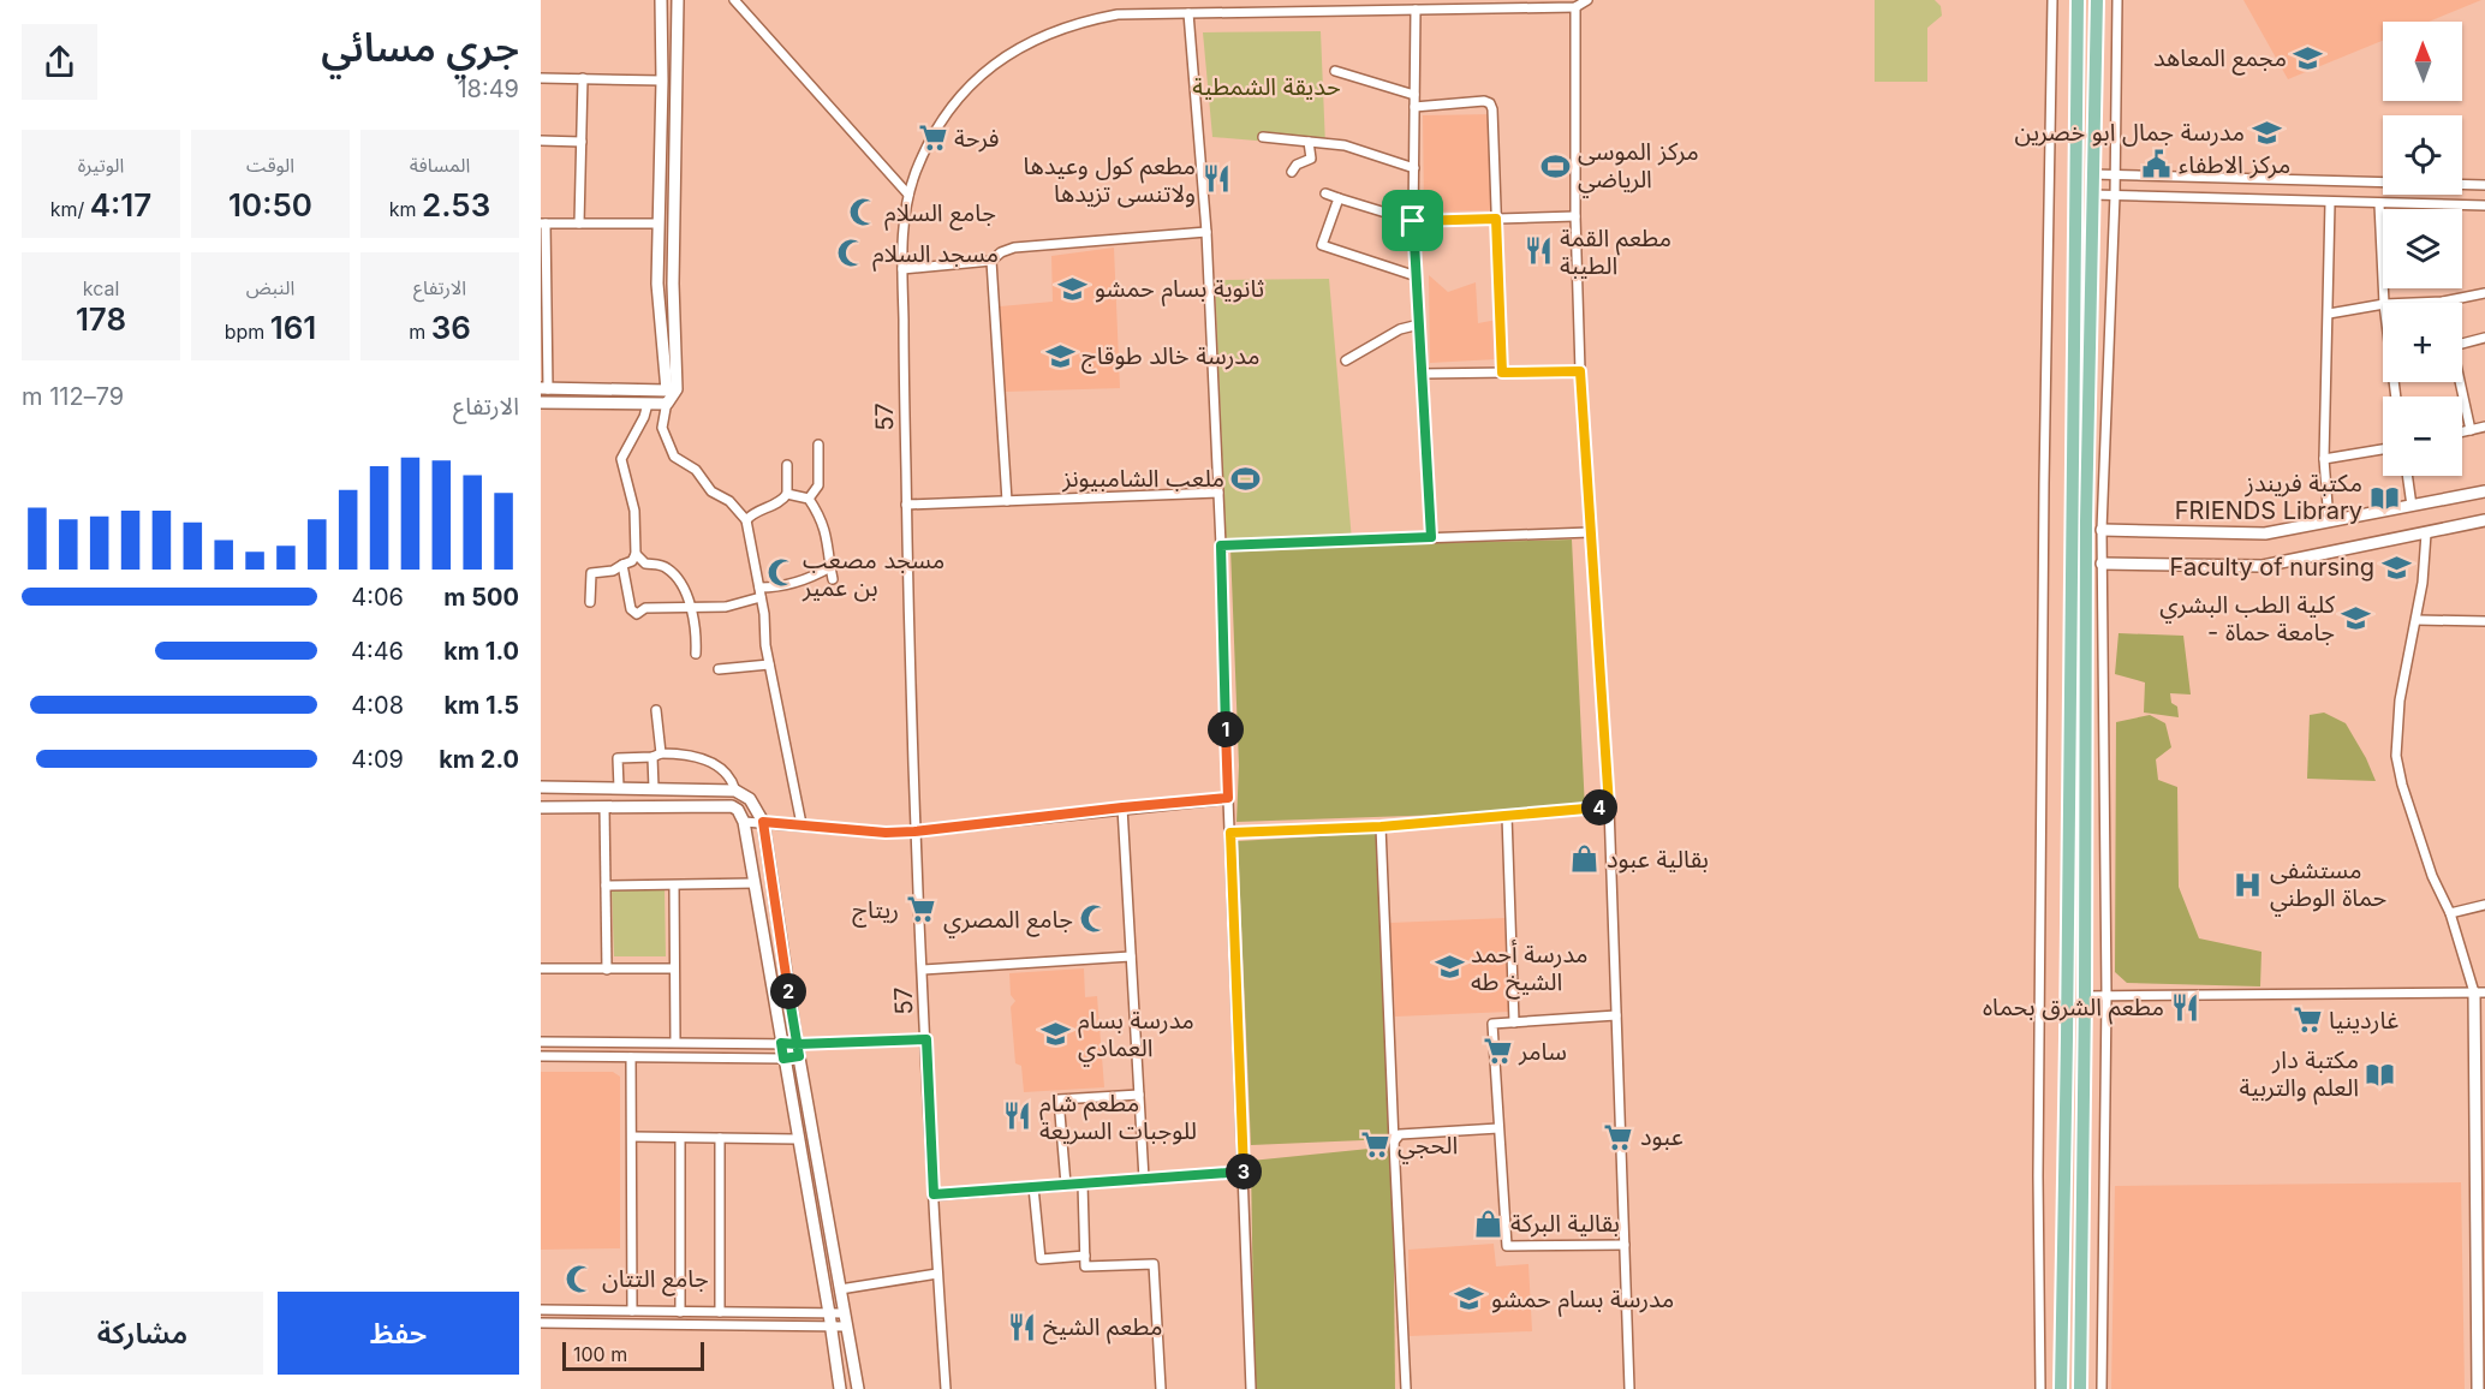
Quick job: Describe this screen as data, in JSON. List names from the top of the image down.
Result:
{
  "streets": {
    "street": ["57"]
  },
  "parks": ["حديقة الشمطية"],
  "places": {
    "school or university": [
      "مجمع المعاهد",
      "مدرسة جمال ابو خصرين",
      "ثانوية بسام حمشو",
      "مدرسة خالد طوقاج",
      "Faculty of nursing",
      "كلية الطب البشري - جامعة حماة",
      "مدرسة أحمد الشيخ طه",
      "مدرسة بسام العمادي",
      "مدرسة بسام حمشو"
    ],
    "supermarket": [
      "فرحة",
      "ريتاج",
      "غاردينيا",
      "سامر",
      "عبود",
      "الحجي"
    ],
    "public building": ["مركز الاطفاء"],
    "sports": ["مركز الموسى الرياضي", "ملعب الشامبيونز"],
    "restaurant": [
      "مطعم كول وعيدها ولاتنسى تزيدها",
      "مطعم القمة الطيبة",
      "مطعم الشرق بحماه",
      "مطعم شام للوجبات السريعة",
      "مطعم الشيخ"
    ],
    "mosque": [
      "جامع السلام",
      "مسجد السلام",
      "مسجد مصعب بن عمير",
      "جامع المصري",
      "جامع التتان"
    ],
    "library": ["مكتبة فريندز FRIENDS Library", "مكتبة دار العلم والتربية"],
    "shop": ["بقالية عبود", "بقالية البركة"],
    "hospital": ["مستشفى حماة الوطني"]
  },
  "scale_bar": "100 m",
  "north": "top",
  "page": {
    "heading": ["جري مسائي", "18:49"],
    "map_buttons": ["+", "−"],
    "stats": [
      ["المسافة", "2.53 km"],
      ["الوقت", "10:50"],
      ["الوتيرة", "4:17 /km"],
      ["الارتفاع", "36 m"],
      ["النبض", "161 bpm"],
      ["kcal", "178"]
    ],
    "chart": ["الارتفاع", "79–112 m"],
    "list": [
      {
        "name": "500 m",
        "note": "4:06"
      },
      {
        "name": "1.0 km",
        "note": "4:46"
      },
      {
        "name": "1.5 km",
        "note": "4:08"
      },
      {
        "name": "2.0 km",
        "note": "4:09"
      }
    ],
    "pins": [
      "1",
      "4",
      "2",
      "3"
    ],
    "buttons": ["حفظ", "مشاركة"],
    "scale": "100 m"
  }
}
